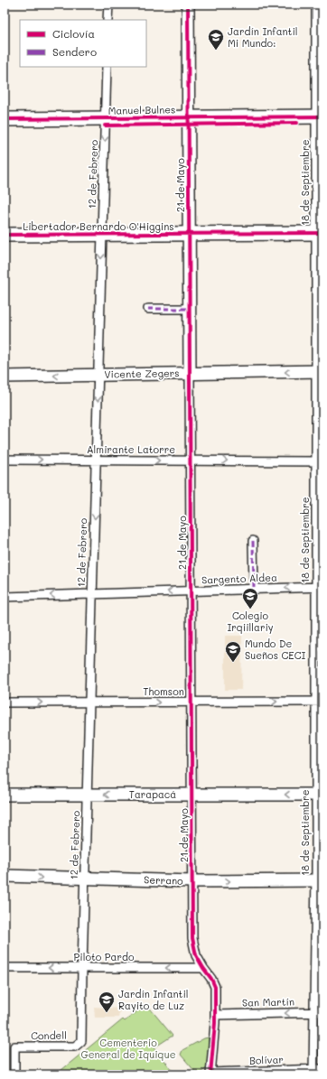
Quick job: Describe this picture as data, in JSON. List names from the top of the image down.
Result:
{
  "streets": {
    "main road": ["Manuel Bulnes", "Libertador Bernardo O'Higgins"],
    "street": [
      "12 de Febrero",
      "18 de Septiembre",
      "21 de Mayo",
      "Vicente Zegers",
      "Almirante Latorre",
      "Sargento Aldea",
      "Thomson",
      "Tarapacá",
      "Serrano",
      "Piloto Pardo",
      "San Martín",
      "Condell",
      "Bolívar"
    ]
  },
  "crossings": [
    ["Manuel Bulnes", "12 de Febrero"],
    ["Manuel Bulnes", "18 de Septiembre"],
    ["Manuel Bulnes", "21 de Mayo"],
    ["12 de Febrero", "Libertador Bernardo O'Higgins"],
    ["12 de Febrero", "Vicente Zegers"],
    ["12 de Febrero", "Almirante Latorre"],
    ["12 de Febrero", "Sargento Aldea"],
    ["12 de Febrero", "Thomson"],
    ["12 de Febrero", "Tarapacá"],
    ["12 de Febrero", "Serrano"],
    ["12 de Febrero", "Piloto Pardo"],
    ["12 de Febrero", "Condell"],
    ["18 de Septiembre", "Libertador Bernardo O'Higgins"],
    ["18 de Septiembre", "Vicente Zegers"],
    ["18 de Septiembre", "Almirante Latorre"],
    ["18 de Septiembre", "Sargento Aldea"],
    ["18 de Septiembre", "Thomson"],
    ["18 de Septiembre", "Tarapacá"],
    ["18 de Septiembre", "Serrano"],
    ["18 de Septiembre", "San Martín"],
    ["18 de Septiembre", "Bolívar"],
    ["21 de Mayo", "Libertador Bernardo O'Higgins"],
    ["21 de Mayo", "Vicente Zegers"],
    ["21 de Mayo", "Almirante Latorre"],
    ["21 de Mayo", "Sargento Aldea"],
    ["21 de Mayo", "Thomson"],
    ["21 de Mayo", "Tarapacá"],
    ["21 de Mayo", "Serrano"],
    ["21 de Mayo", "Piloto Pardo"],
    ["21 de Mayo", "San Martín"],
    ["21 de Mayo", "Bolívar"]
  ],
  "one_way": [
    "12 de Febrero",
    "Vicente Zegers",
    "Almirante Latorre",
    "Sargento Aldea",
    "Thomson",
    "Tarapacá",
    "Serrano",
    "Piloto Pardo",
    "San Martín"
  ],
  "parks": ["Cementerio General de Iquique"],
  "places": {
    "school or university": [
      "Jardín Infantil Mi Mundo:",
      "Colegio Irqiillariy",
      "Mundo De Sueños CECI",
      "Jardín Infantil Rayito de Luz"
    ]
  },
  "legend": ["Ciclovía", "Sendero"]
}
